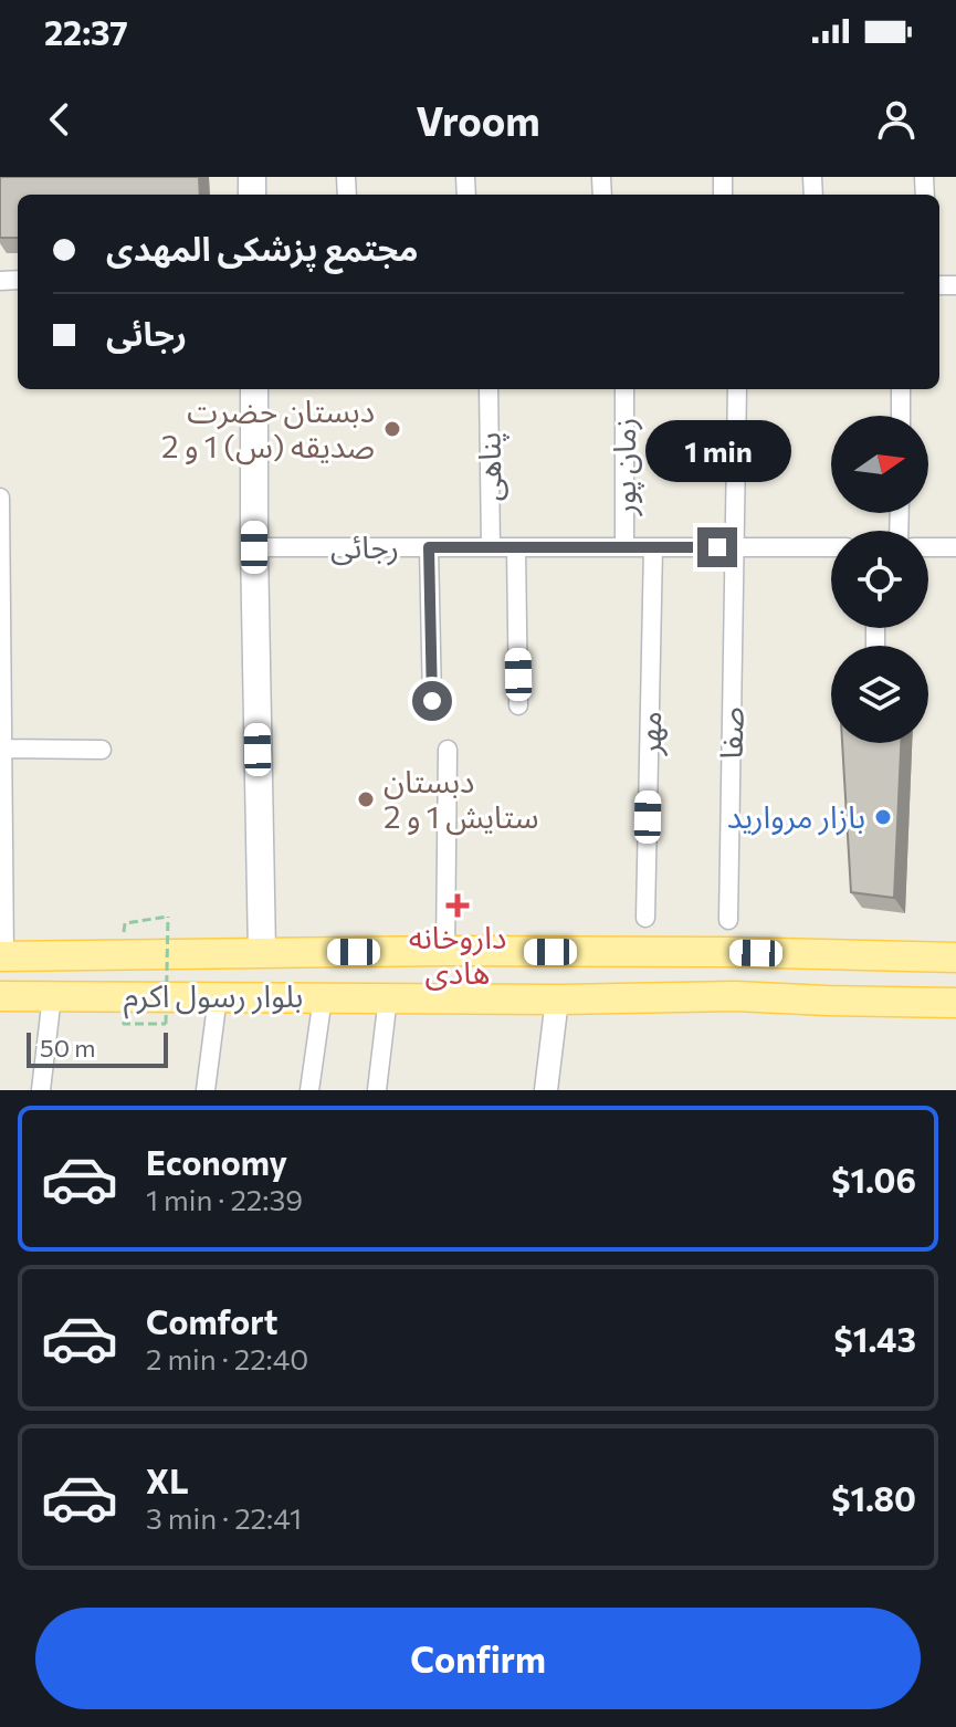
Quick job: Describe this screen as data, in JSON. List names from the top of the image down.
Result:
{
  "streets": {
    "main road": ["بلوار رسول اکرم"],
    "street": [
      "پناهی",
      "زمان پور",
      "رجائی",
      "مهر",
      "صفا"
    ]
  },
  "crossings": [
    ["پناهی", "رجائی"],
    ["زمان پور", "رجائی"],
    ["رجائی", "مهر"],
    ["رجائی", "صفا"]
  ],
  "places": {
    "other": ["دبستان حضرت صدیقه (س) 1 و 2", "دبستان ستایش 1 و 2", "بازار مروارید"],
    "health": ["داروخانه هادی"]
  },
  "scale_bar": "50 m",
  "north": "right",
  "page": {
    "status": "22:37",
    "header": "Vroom",
    "banner": ["مجتمع پزشکی المهدی", "رجائی"],
    "bubble": "1 min",
    "scale": "50 m",
    "list": [
      {
        "name": "Economy",
        "note": "1 min · 22:39",
        "value": "$1.06"
      },
      {
        "name": "Comfort",
        "note": "2 min · 22:40",
        "value": "$1.43"
      },
      {
        "name": "XL",
        "note": "3 min · 22:41",
        "value": "$1.80"
      }
    ],
    "buttons": "Confirm"
  }
}
